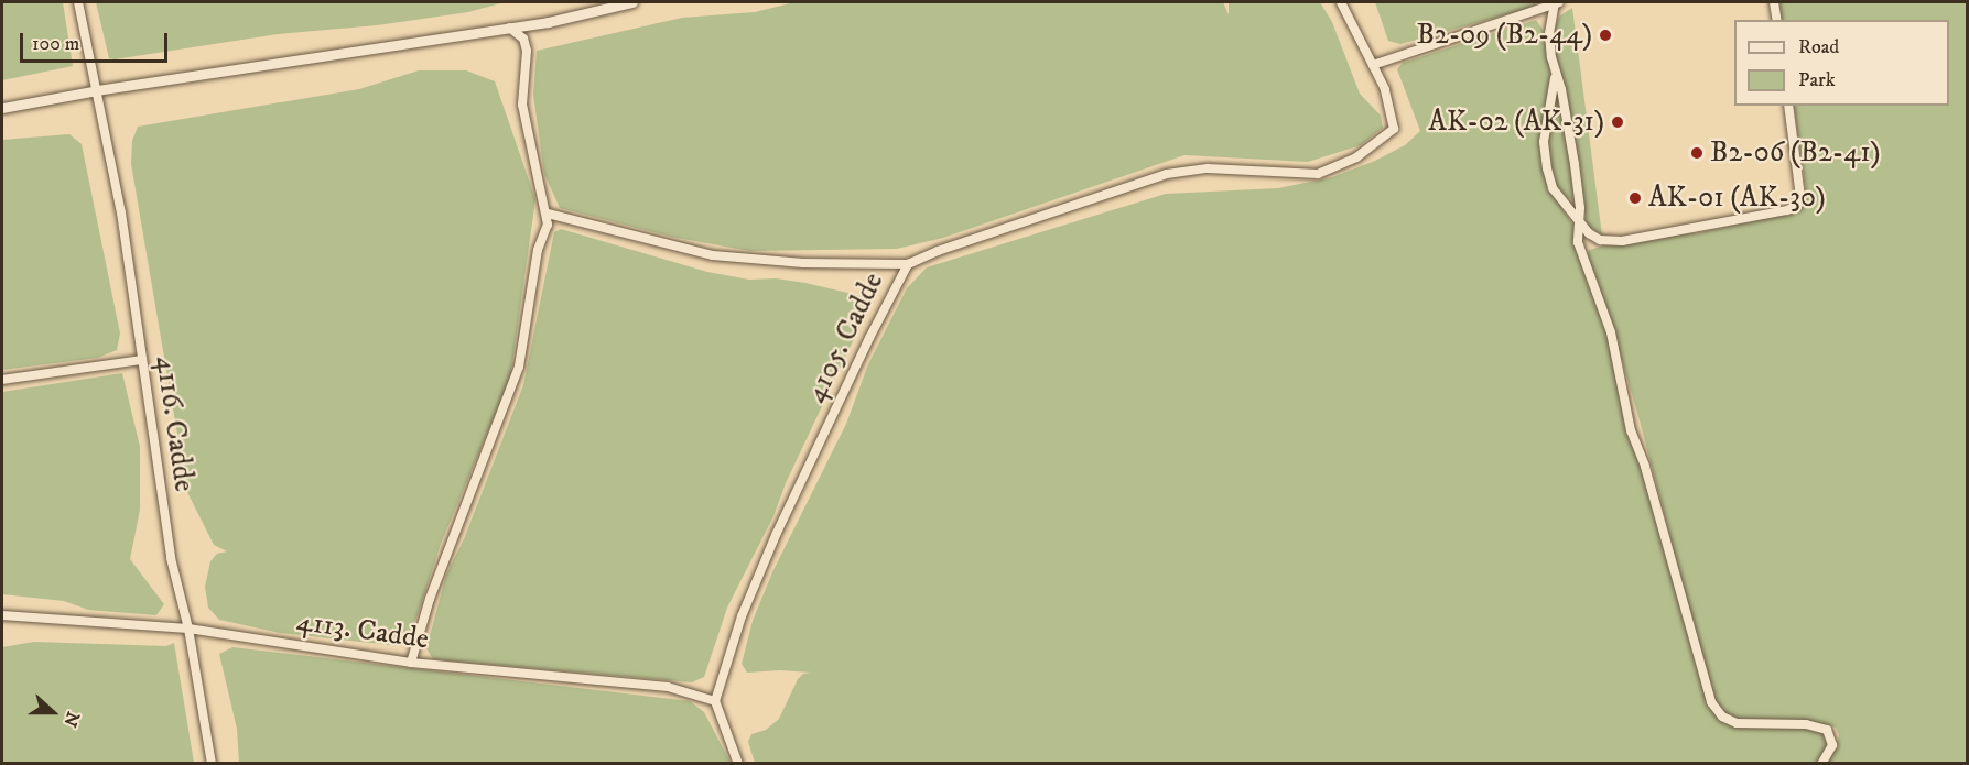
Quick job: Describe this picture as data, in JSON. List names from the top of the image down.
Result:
{
  "streets": {
    "street": ["4105. Cadde", "4116. Cadde", "4113. Cadde"]
  },
  "crossings": [
    ["4105. Cadde", "4113. Cadde"],
    ["4116. Cadde", "4113. Cadde"]
  ],
  "places": [
    "B2-09 (B2-44)",
    "AK-02 (AK-31)",
    "B2-06 (B2-41)",
    "AK-01 (AK-30)"
  ],
  "legend": ["Road", "Park"],
  "scale_bar": "100 m",
  "north": "right"
}
